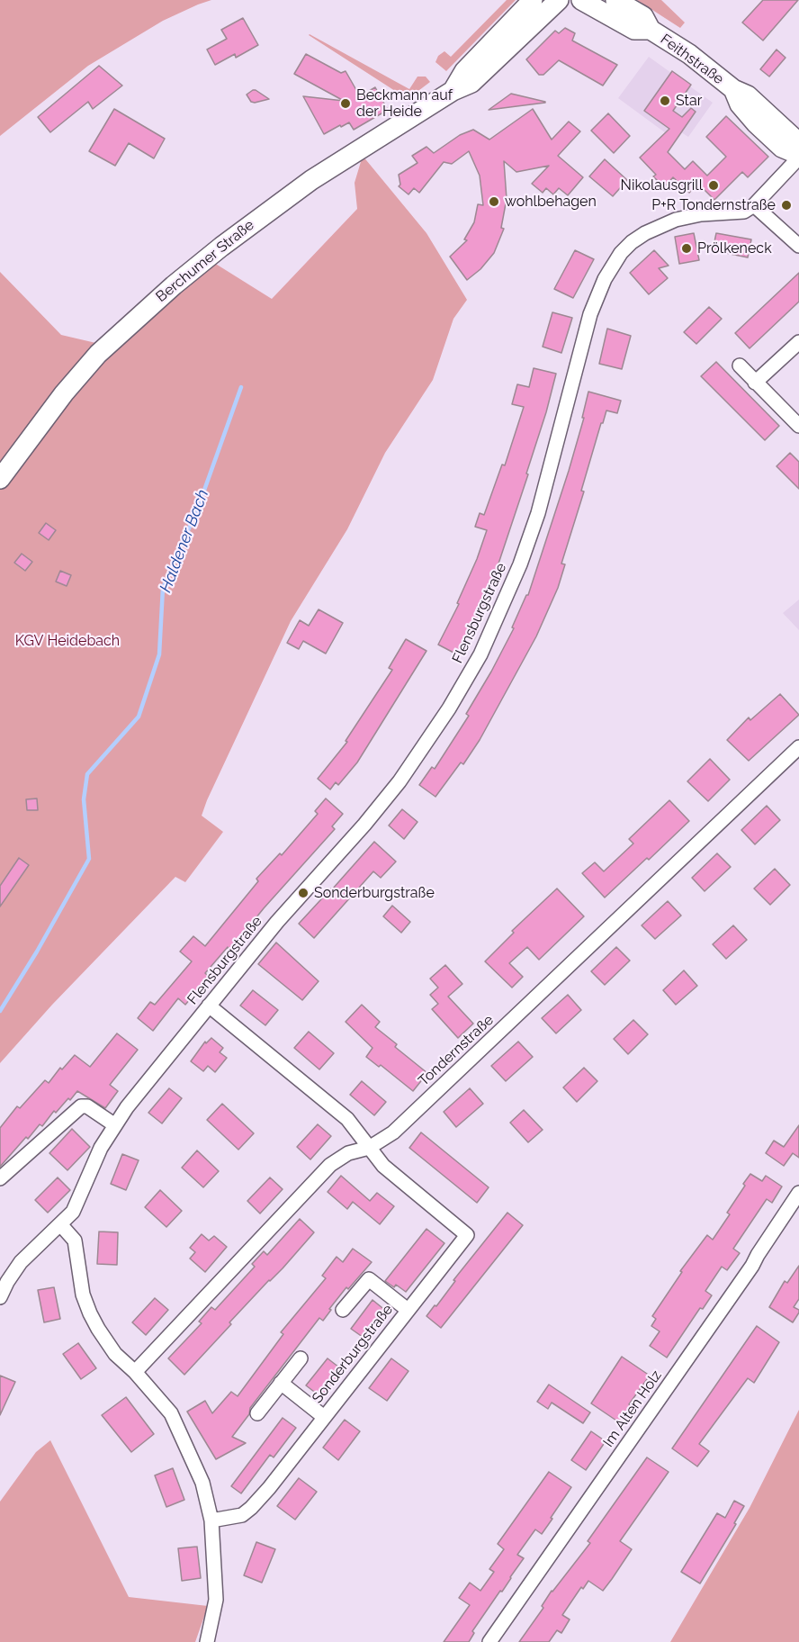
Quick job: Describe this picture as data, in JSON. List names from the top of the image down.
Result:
{
  "streets": {
    "main road": ["Feithstraße", "Berchumer Straße"],
    "street": [
      "Flensburgstraße",
      "Tondernstraße",
      "Sonderburgstraße",
      "Im Alten Holz"
    ]
  },
  "crossings": [
    ["Flensburgstraße", "Sonderburgstraße"],
    ["Tondernstraße", "Sonderburgstraße"]
  ],
  "water": ["Haldener Bach"],
  "parks": ["KGV Heidebach"],
  "places": [
    "Star",
    "Beckmann auf der Heide",
    "Nikolausgrill",
    "wohlbehagen",
    "P+R Tondernstraße",
    "Prölkeneck",
    "Sonderburgstraße"
  ]
}
